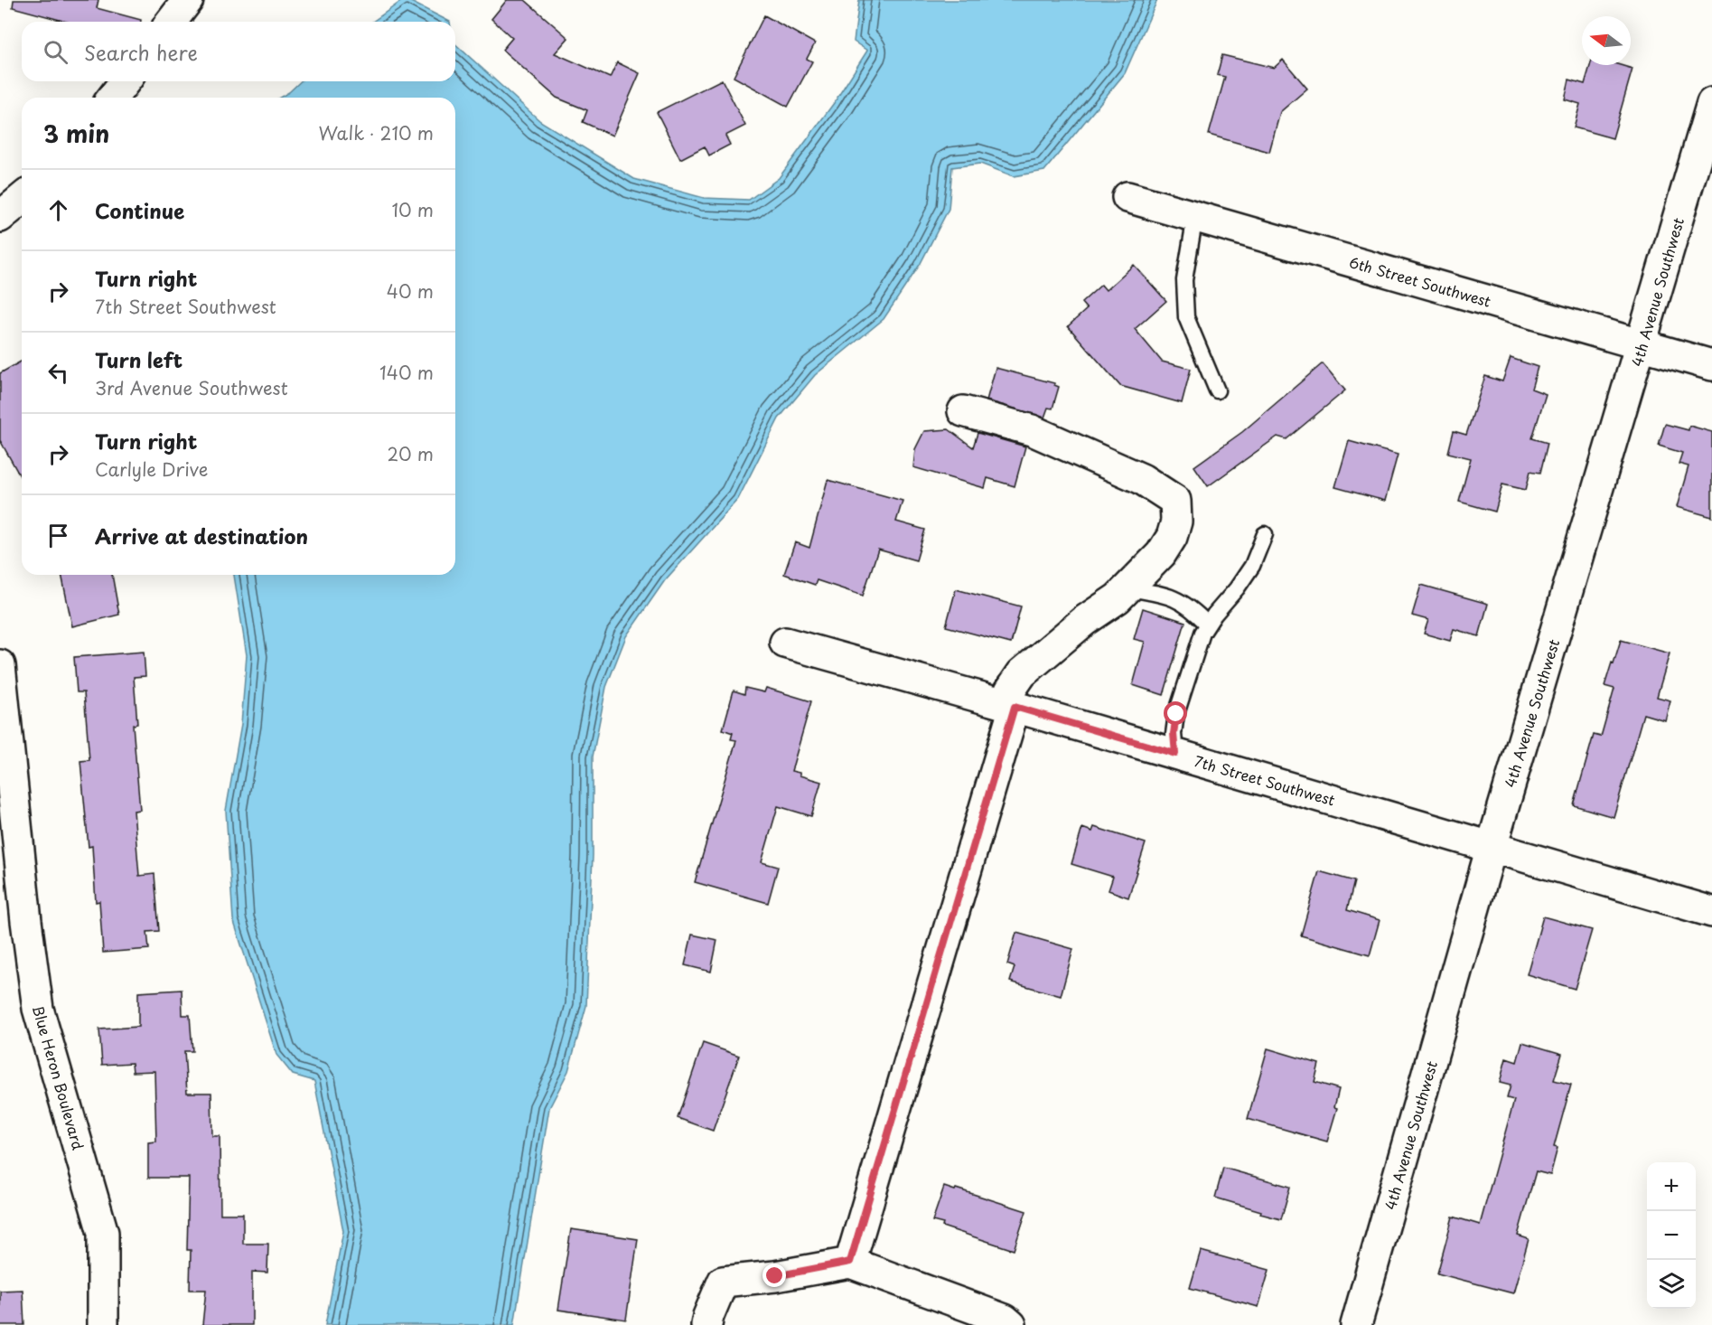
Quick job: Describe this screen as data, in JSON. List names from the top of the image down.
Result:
{
  "streets": {
    "street": [
      "6th Street Southwest",
      "4th Avenue Southwest",
      "7th Street Southwest",
      "Blue Heron Boulevard"
    ]
  },
  "crossings": [
    ["6th Street Southwest", "4th Avenue Southwest"],
    ["4th Avenue Southwest", "7th Street Southwest"]
  ],
  "north": "left",
  "page": {
    "search": "Search here",
    "heading": ["3 min", "Walk · 210 m"],
    "list": [
      ["Continue", "10 m"],
      ["Turn right", "7th Street Southwest", "40 m"],
      ["Turn left", "3rd Avenue Southwest", "140 m"],
      ["Turn right", "Carlyle Drive", "20 m"],
      "Arrive at destination"
    ],
    "map_buttons": ["+", "−"]
  }
}
